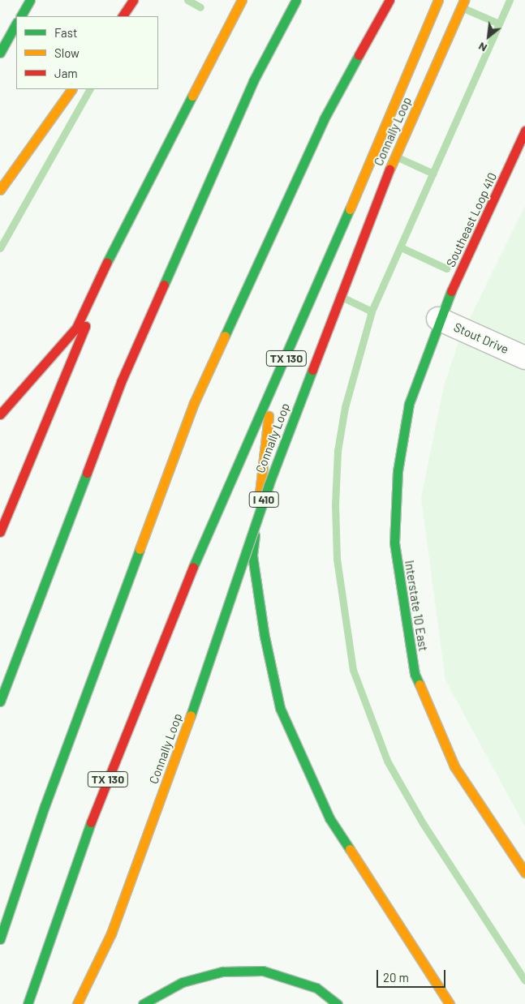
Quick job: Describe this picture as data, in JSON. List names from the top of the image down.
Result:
{
  "streets": {
    "main road": [
      "Connally Loop",
      "Southeast Loop 410",
      "TX 130",
      "I 410",
      "Interstate 10 East"
    ],
    "street": ["Stout Drive"]
  },
  "crossings": [
    ["Southeast Loop 410", "Stout Drive"],
    ["Southeast Loop 410", "Interstate 10 East"],
    ["Stout Drive", "Interstate 10 East"]
  ],
  "legend": ["Fast", "Slow", "Jam"],
  "scale_bar": "20 m",
  "north": "bottom left"
}
